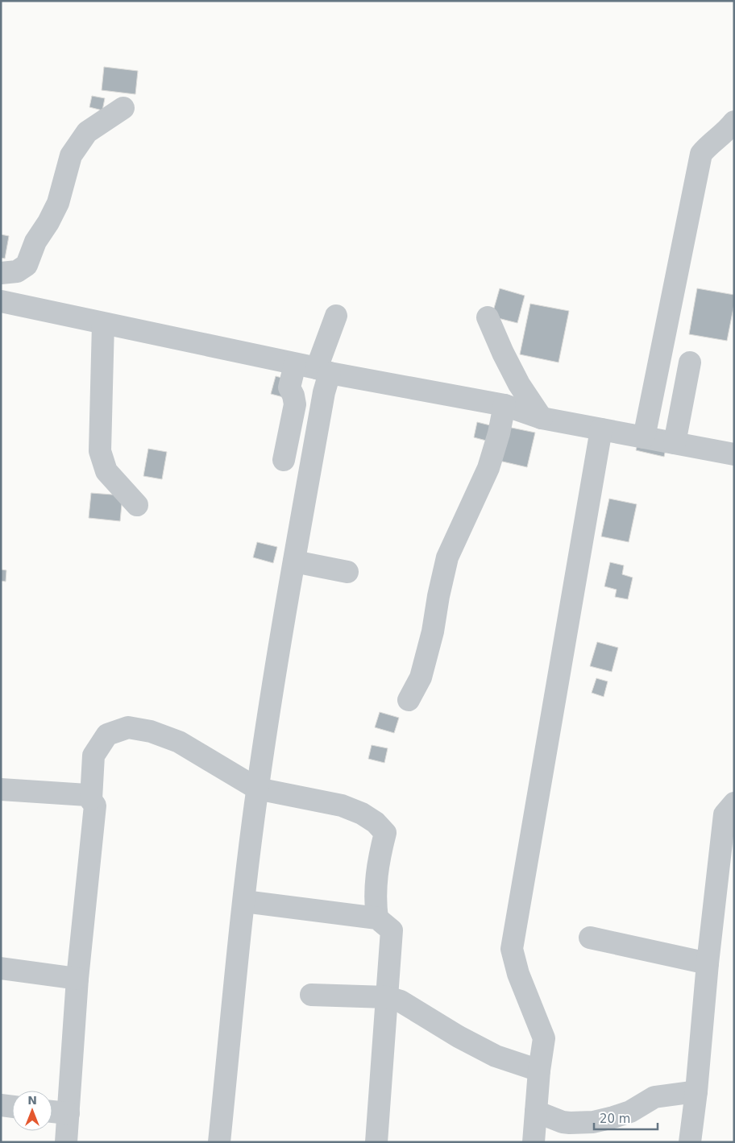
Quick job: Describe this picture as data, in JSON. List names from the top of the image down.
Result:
{
  "scale_bar": "20 m",
  "north": "top"
}
